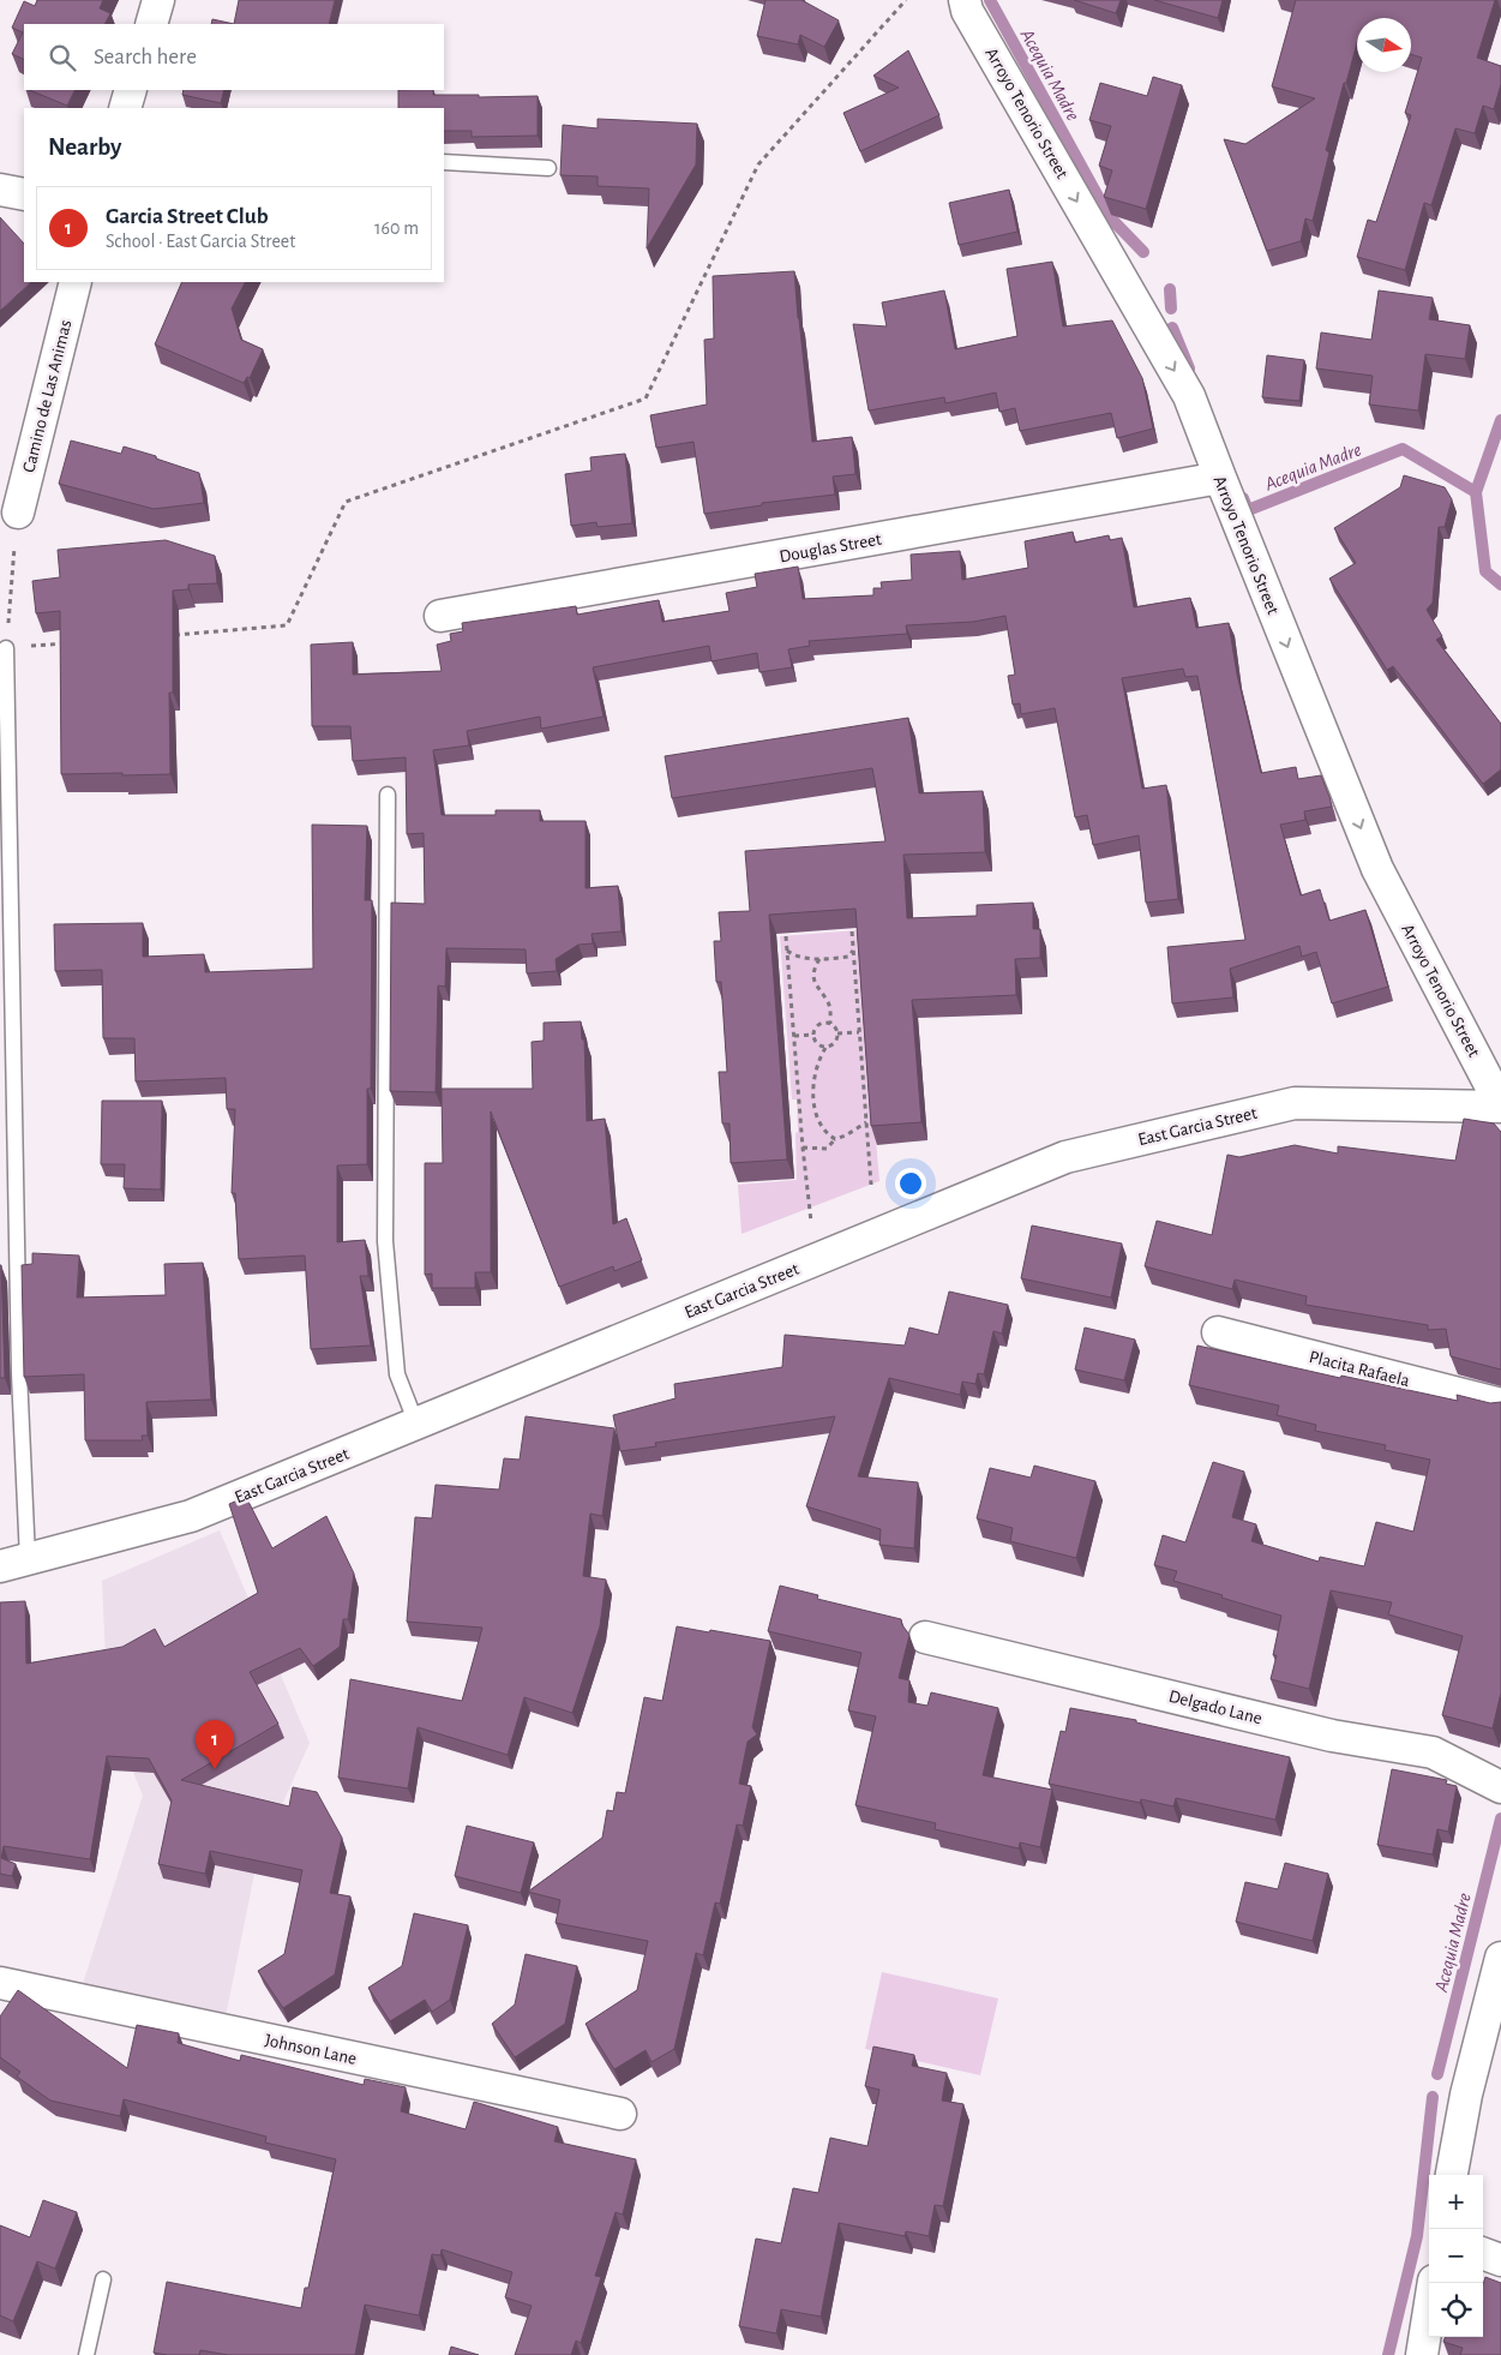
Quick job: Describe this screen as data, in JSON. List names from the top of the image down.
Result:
{
  "streets": {
    "street": [
      "Arroyo Tenorio Street",
      "Camino de Las Animas",
      "Douglas Street",
      "East Garcia Street",
      "Placita Rafaela",
      "Delgado Lane",
      "Johnson Lane"
    ]
  },
  "crossings": [
    ["Arroyo Tenorio Street", "Douglas Street"],
    ["Arroyo Tenorio Street", "East Garcia Street"]
  ],
  "one_way": ["Arroyo Tenorio Street"],
  "water": ["Acequia Madre"],
  "north": "right",
  "page": {
    "search": "Search here",
    "heading": "Nearby",
    "list": [
      {
        "mark": "1",
        "name": "Garcia Street Club",
        "note": "School · East Garcia Street",
        "value": "160 m"
      }
    ],
    "pins": "1",
    "map_buttons": ["+", "−"]
  }
}
